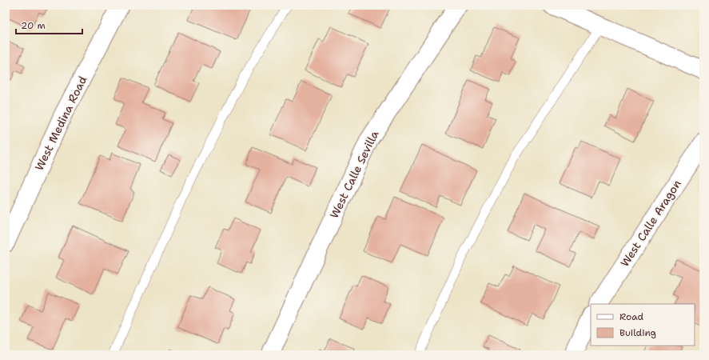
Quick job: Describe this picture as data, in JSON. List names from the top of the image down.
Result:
{
  "streets": {
    "street": ["West Medina Road", "West Calle Sevilla", "West Calle Aragon"]
  },
  "legend": ["Road", "Building"],
  "scale_bar": "20 m"
}
